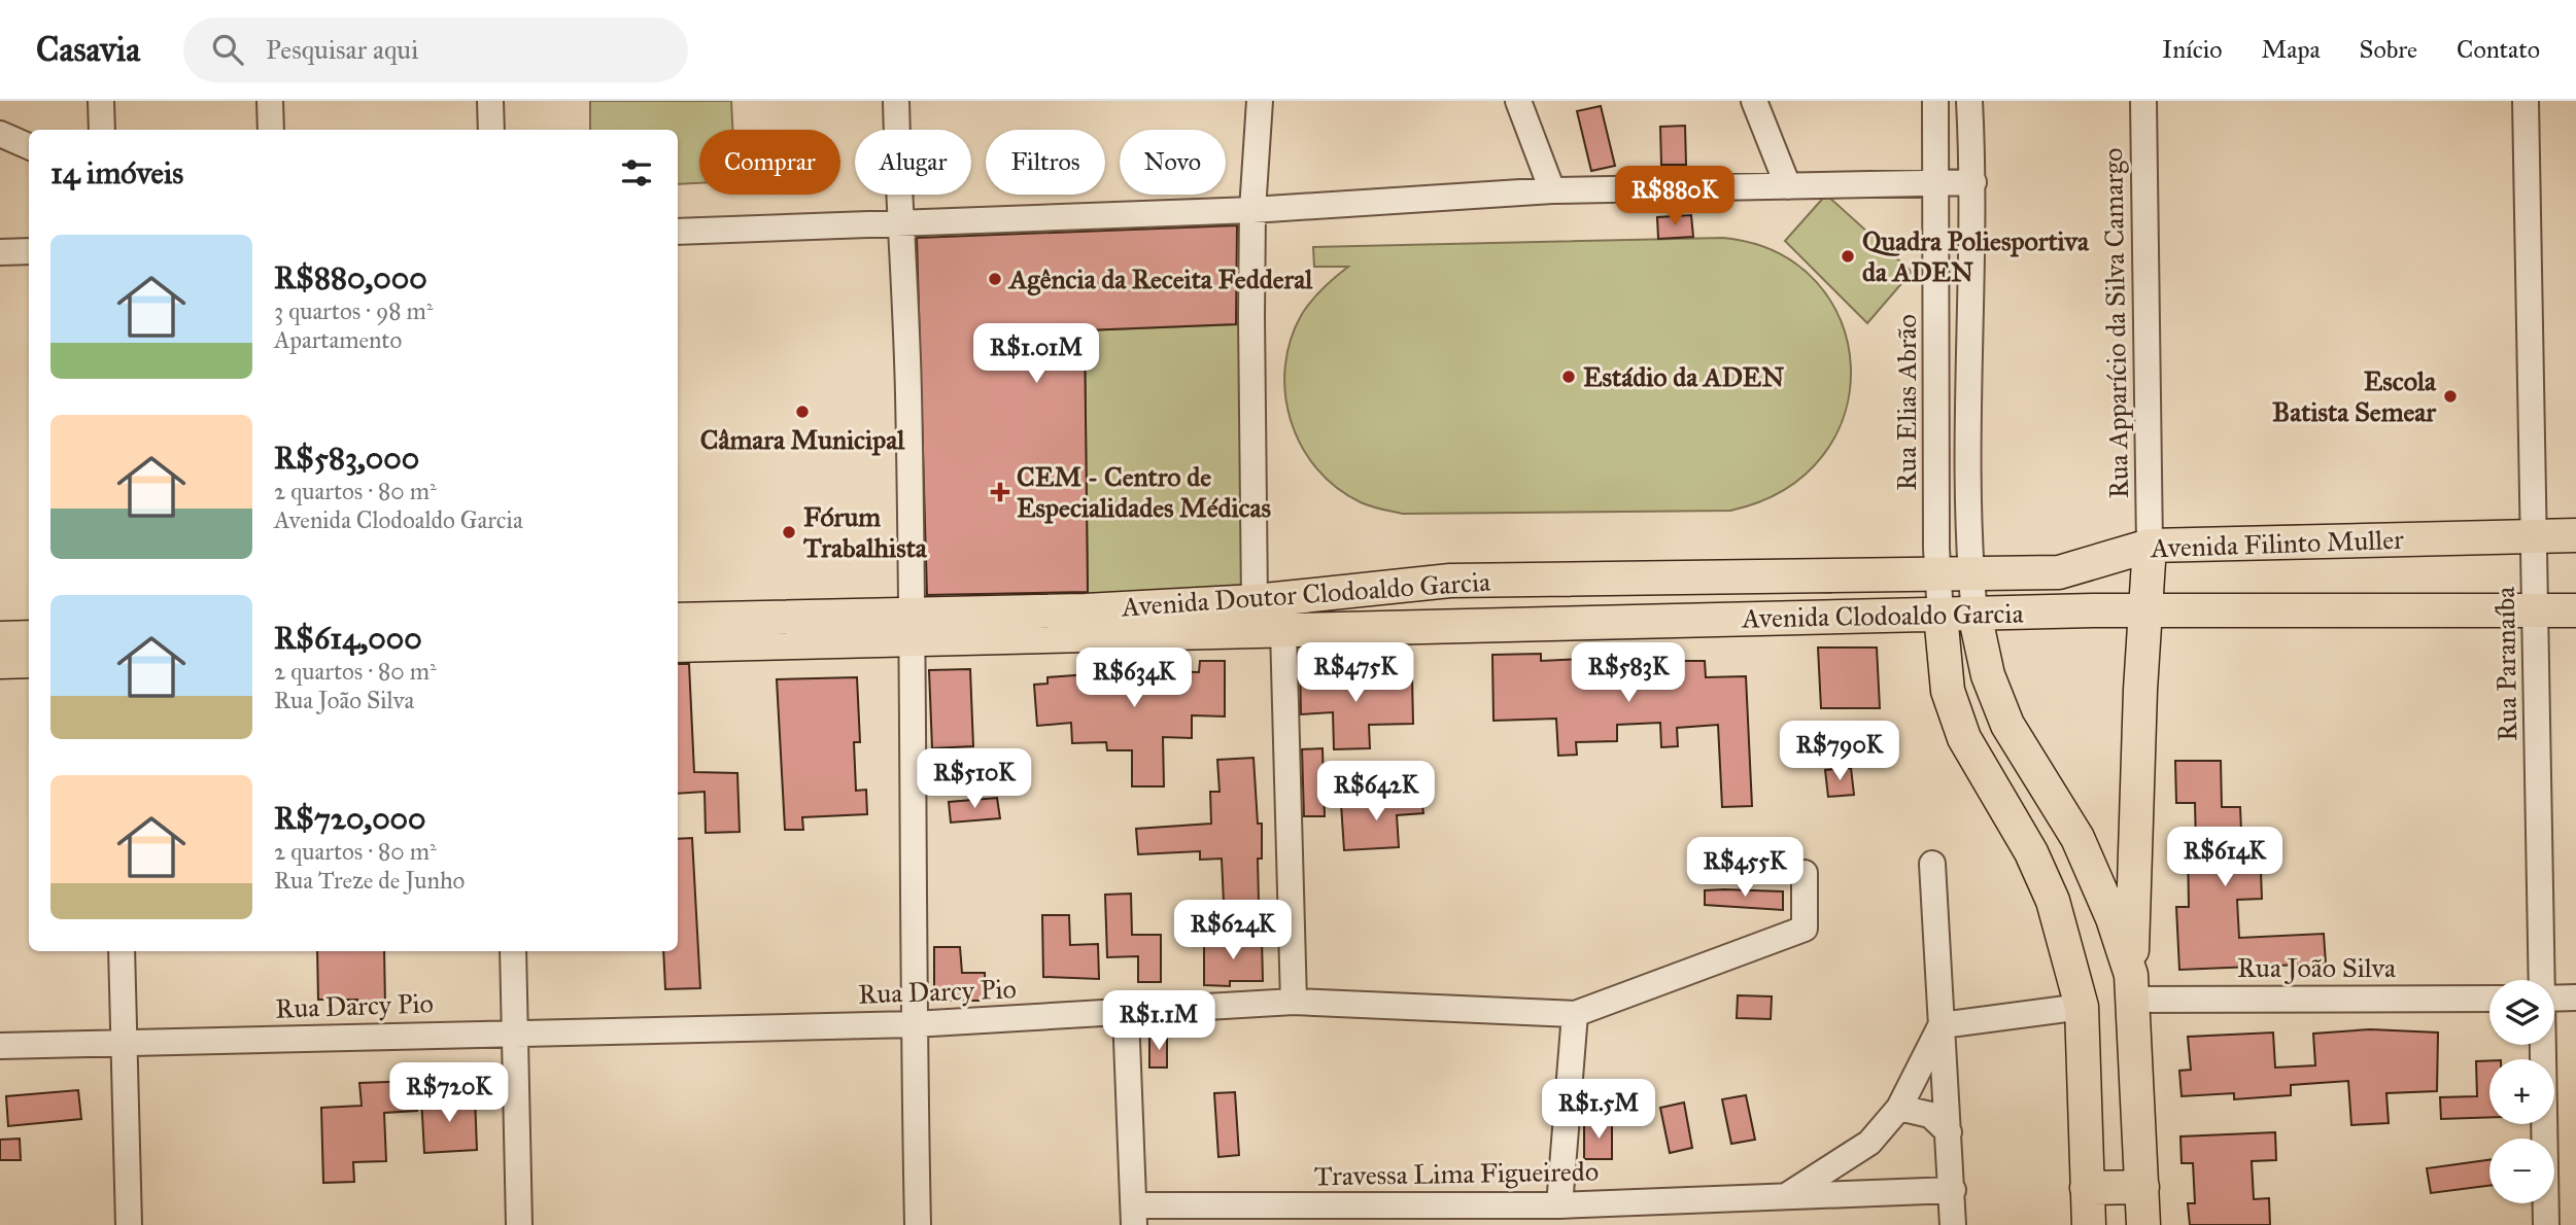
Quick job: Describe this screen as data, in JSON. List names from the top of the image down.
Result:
{
  "streets": {
    "main road": ["Avenida Filinto Muller", "Avenida Doutor Clodoaldo Garcia", "Avenida Clodoaldo Garcia"],
    "street": [
      "Rua Apparício da Silva Camargo",
      "Rua Elias Abrão",
      "Rua Paranaíba",
      "Rua João Silva",
      "Rua Darcy Pio",
      "Travessa Lima Figueiredo"
    ]
  },
  "crossings": [
    ["Rua Apparício da Silva Camargo", "Avenida Filinto Muller"],
    ["Rua Elias Abrão", "Avenida Filinto Muller"],
    ["Rua Elias Abrão", "Avenida Doutor Clodoaldo Garcia"],
    ["Rua Elias Abrão", "Avenida Clodoaldo Garcia"],
    ["Avenida Filinto Muller", "Avenida Doutor Clodoaldo Garcia"],
    ["Avenida Filinto Muller", "Rua Paranaíba"],
    ["Avenida Doutor Clodoaldo Garcia", "Avenida Clodoaldo Garcia"]
  ],
  "places": {
    "other": [
      "Quadra Poliesportiva da ADEN",
      "Agência da Receita Fedderal",
      "Estádio da ADEN",
      "Escola Batista Semear",
      "Câmara Municipal",
      "Fórum Trabalhista"
    ],
    "health": ["CEM - Centro de Especialidades Médicas"]
  },
  "page": {
    "header": "Casavia",
    "search": "Pesquisar aqui",
    "nav": [
      "Início",
      "Mapa",
      "Sobre",
      "Contato"
    ],
    "chip": [
      "Comprar",
      "Alugar",
      "Filtros",
      "Novo"
    ],
    "heading": "14 imóveis",
    "price": [
      "R$880K",
      "R$1.01M",
      "R$475K",
      "R$583K",
      "R$634K",
      "R$790K",
      "R$510K",
      "R$642K",
      "R$614K",
      "R$455K",
      "R$624K",
      "R$1.1M",
      "R$720K",
      "R$1.5M"
    ],
    "list": [
      {
        "name": "R$880,000",
        "note": "3 quartos · 98 m² · Apartamento"
      },
      {
        "name": "R$583,000",
        "note": "2 quartos · 80 m² · Avenida Clodoaldo Garcia"
      },
      {
        "name": "R$614,000",
        "note": "2 quartos · 80 m² · Rua João Silva"
      },
      {
        "name": "R$720,000",
        "note": "2 quartos · 80 m² · Rua Treze de Junho"
      }
    ],
    "map_buttons": ["+", "−"]
  }
}
